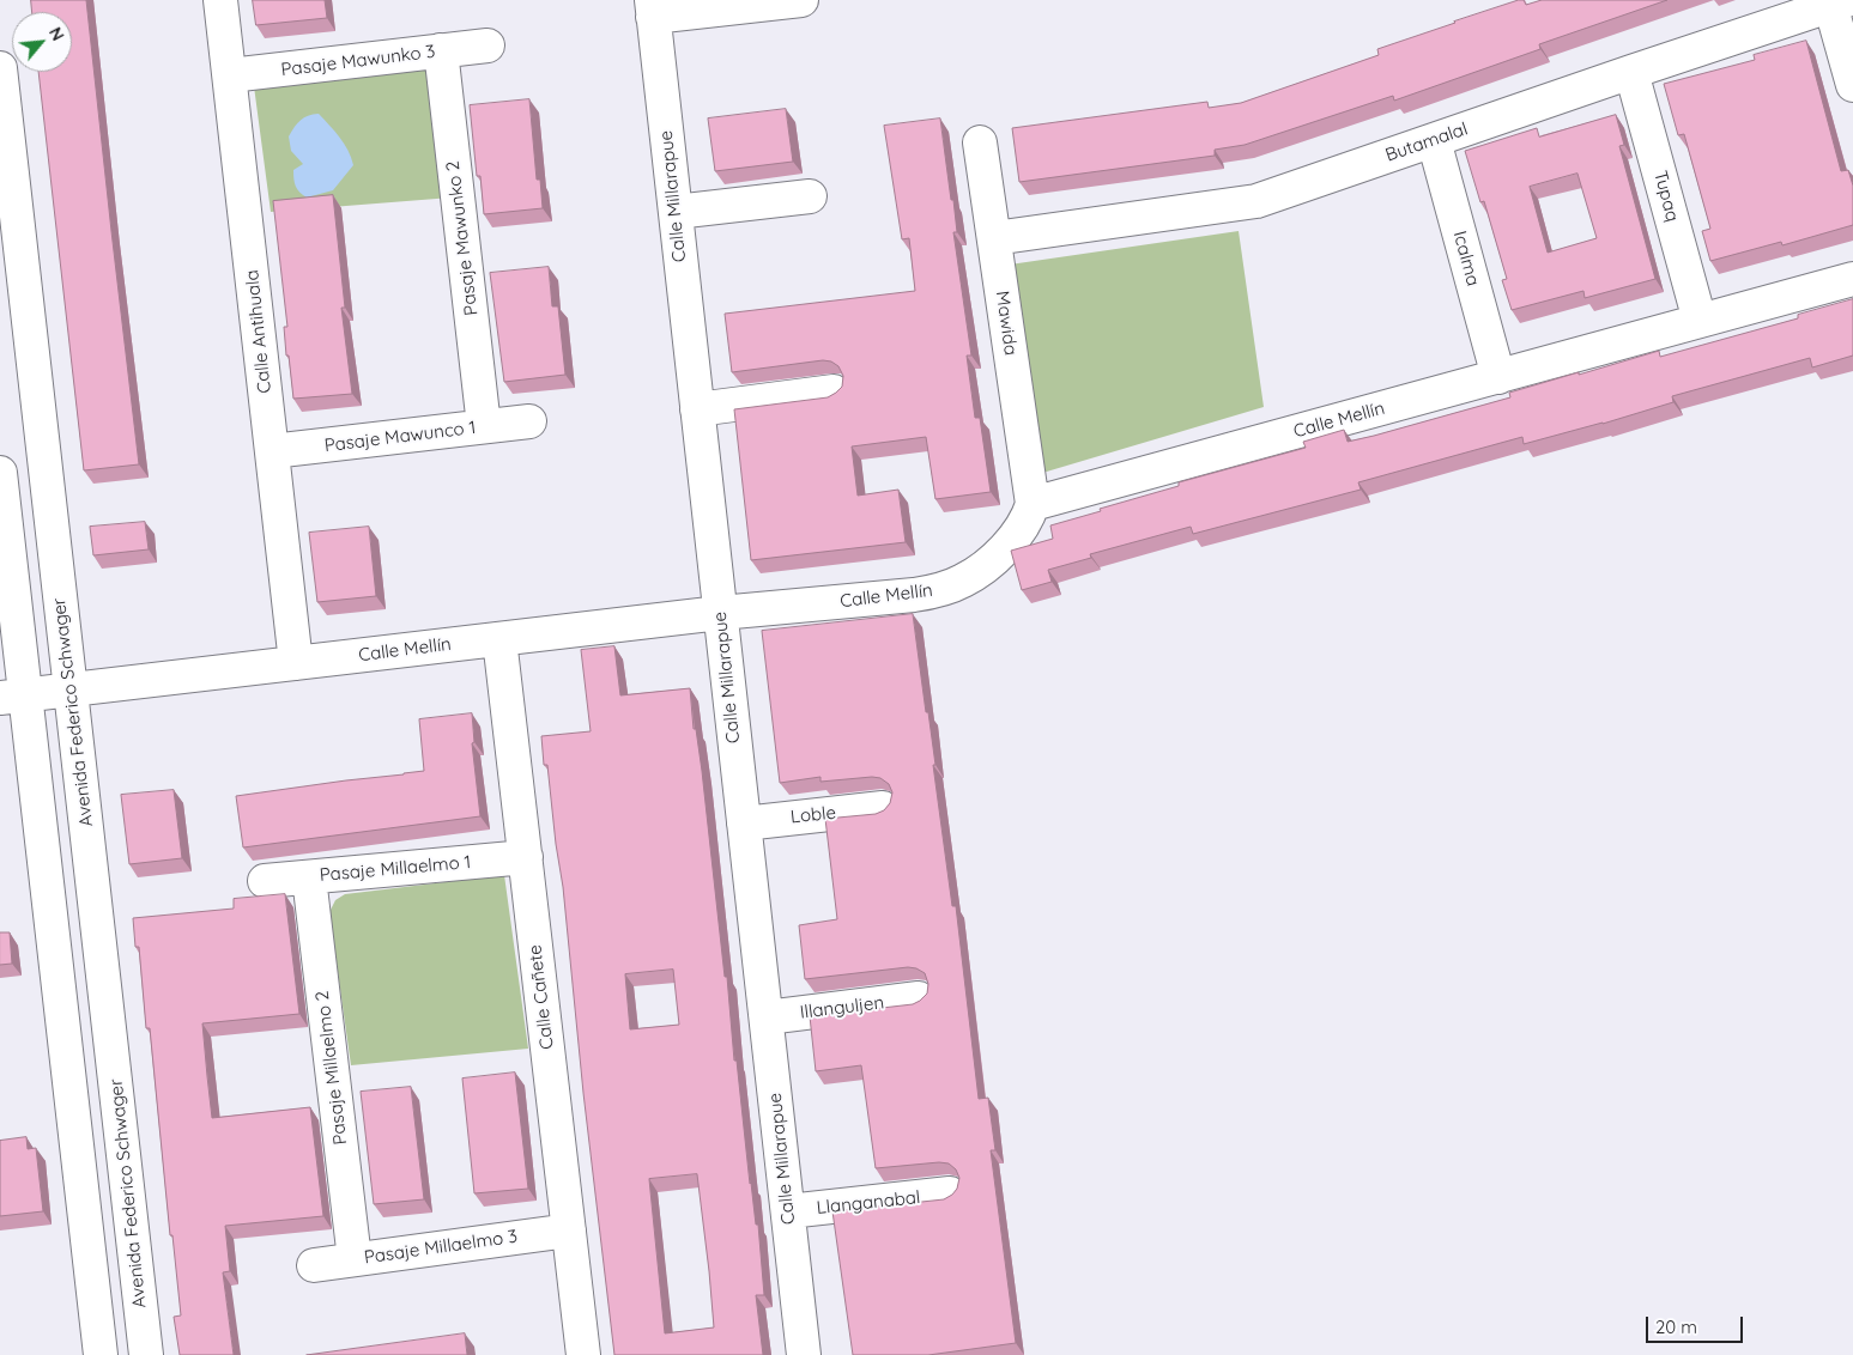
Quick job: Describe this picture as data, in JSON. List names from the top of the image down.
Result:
{
  "streets": {
    "street": [
      "Pasaje Mawunko 3",
      "Butamalal",
      "Calle Millarapue",
      "Tupaq",
      "Pasaje Mawunko 2",
      "Icalma",
      "Mawida",
      "Calle Antihuala",
      "Calle Mellín",
      "Pasaje Mawunco 1",
      "Avenida Federico Schwager",
      "Loble",
      "Pasaje Millaelmo 1",
      "Calle Cañete",
      "Illanguljen",
      "Pasaje Millaelmo 2",
      "Llanganabal",
      "Pasaje Millaelmo 3"
    ]
  },
  "crossings": [
    ["Pasaje Mawunko 3", "Pasaje Mawunko 2"],
    ["Pasaje Mawunko 3", "Calle Antihuala"],
    ["Butamalal", "Tupaq"],
    ["Butamalal", "Icalma"],
    ["Butamalal", "Mawida"],
    ["Calle Millarapue", "Calle Mellín"],
    ["Calle Millarapue", "Loble"],
    ["Calle Millarapue", "Illanguljen"],
    ["Calle Millarapue", "Llanganabal"],
    ["Tupaq", "Calle Mellín"],
    ["Pasaje Mawunko 2", "Pasaje Mawunco 1"],
    ["Icalma", "Calle Mellín"],
    ["Mawida", "Calle Mellín"],
    ["Calle Antihuala", "Calle Mellín"],
    ["Calle Antihuala", "Pasaje Mawunco 1"],
    ["Calle Mellín", "Avenida Federico Schwager"],
    ["Calle Mellín", "Calle Cañete"],
    ["Pasaje Millaelmo 1", "Calle Cañete"],
    ["Pasaje Millaelmo 1", "Pasaje Millaelmo 2"],
    ["Calle Cañete", "Pasaje Millaelmo 3"],
    ["Pasaje Millaelmo 2", "Pasaje Millaelmo 3"]
  ],
  "scale_bar": "20 m",
  "north": "top right"
}
